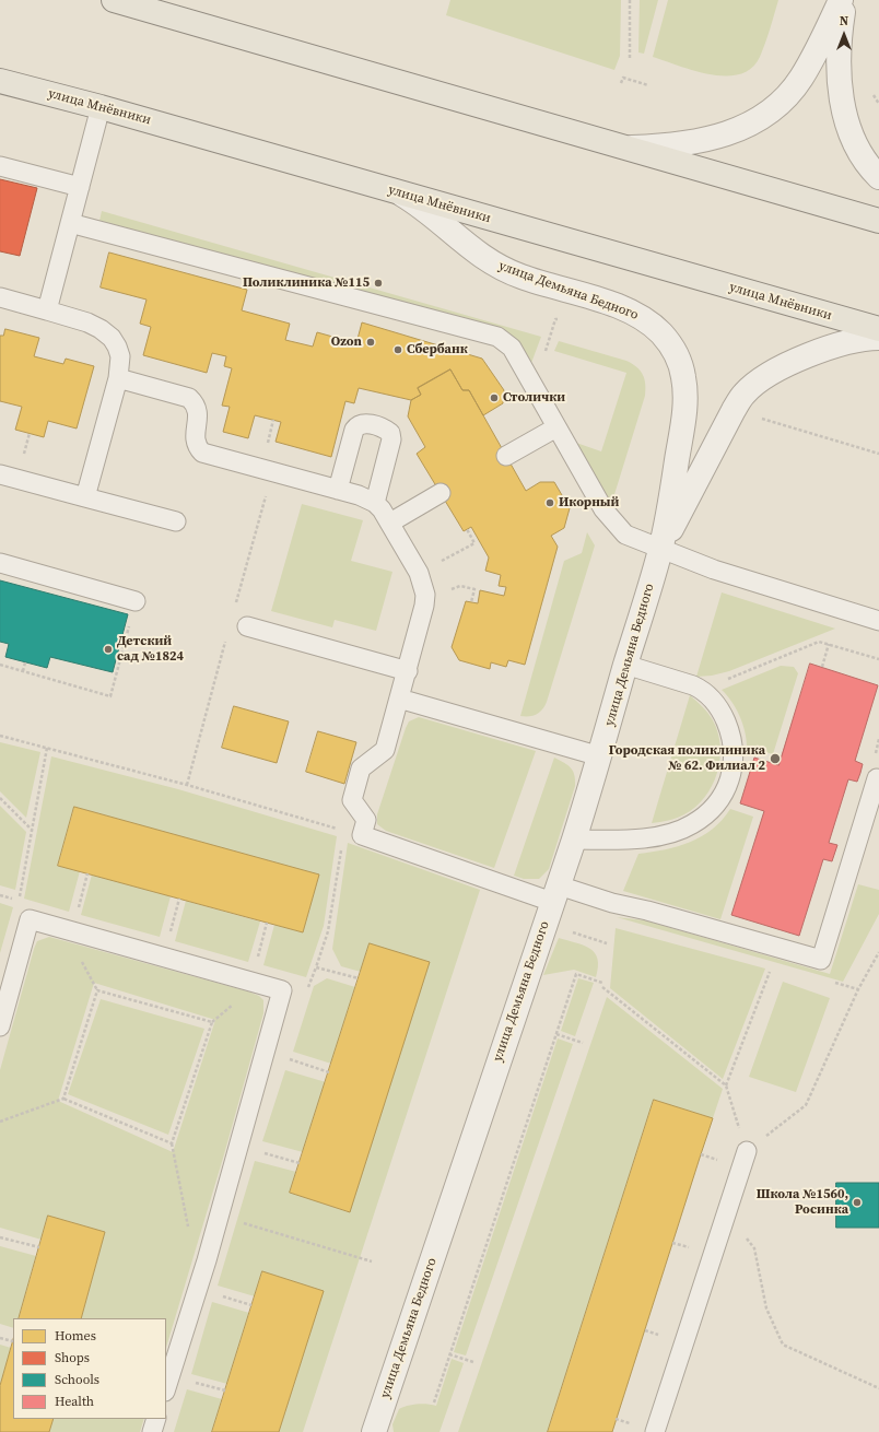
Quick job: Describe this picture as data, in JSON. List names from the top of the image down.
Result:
{
  "streets": {
    "main road": ["улица Мнёвники"],
    "street": ["улица Демьяна Бедного"]
  },
  "crossings": [
    ["улица Мнёвники", "улица Демьяна Бедного"]
  ],
  "places": [
    "Поликлиника №115",
    "Ozon",
    "Сбербанк",
    "Столички",
    "Икорный",
    "Детский сад №1824",
    "Городская поликлиника № 62. Филиал 2",
    "Школа №1560, Росинка"
  ],
  "legend": [
    "Homes",
    "Shops",
    "Schools",
    "Health"
  ],
  "north": "top"
}
